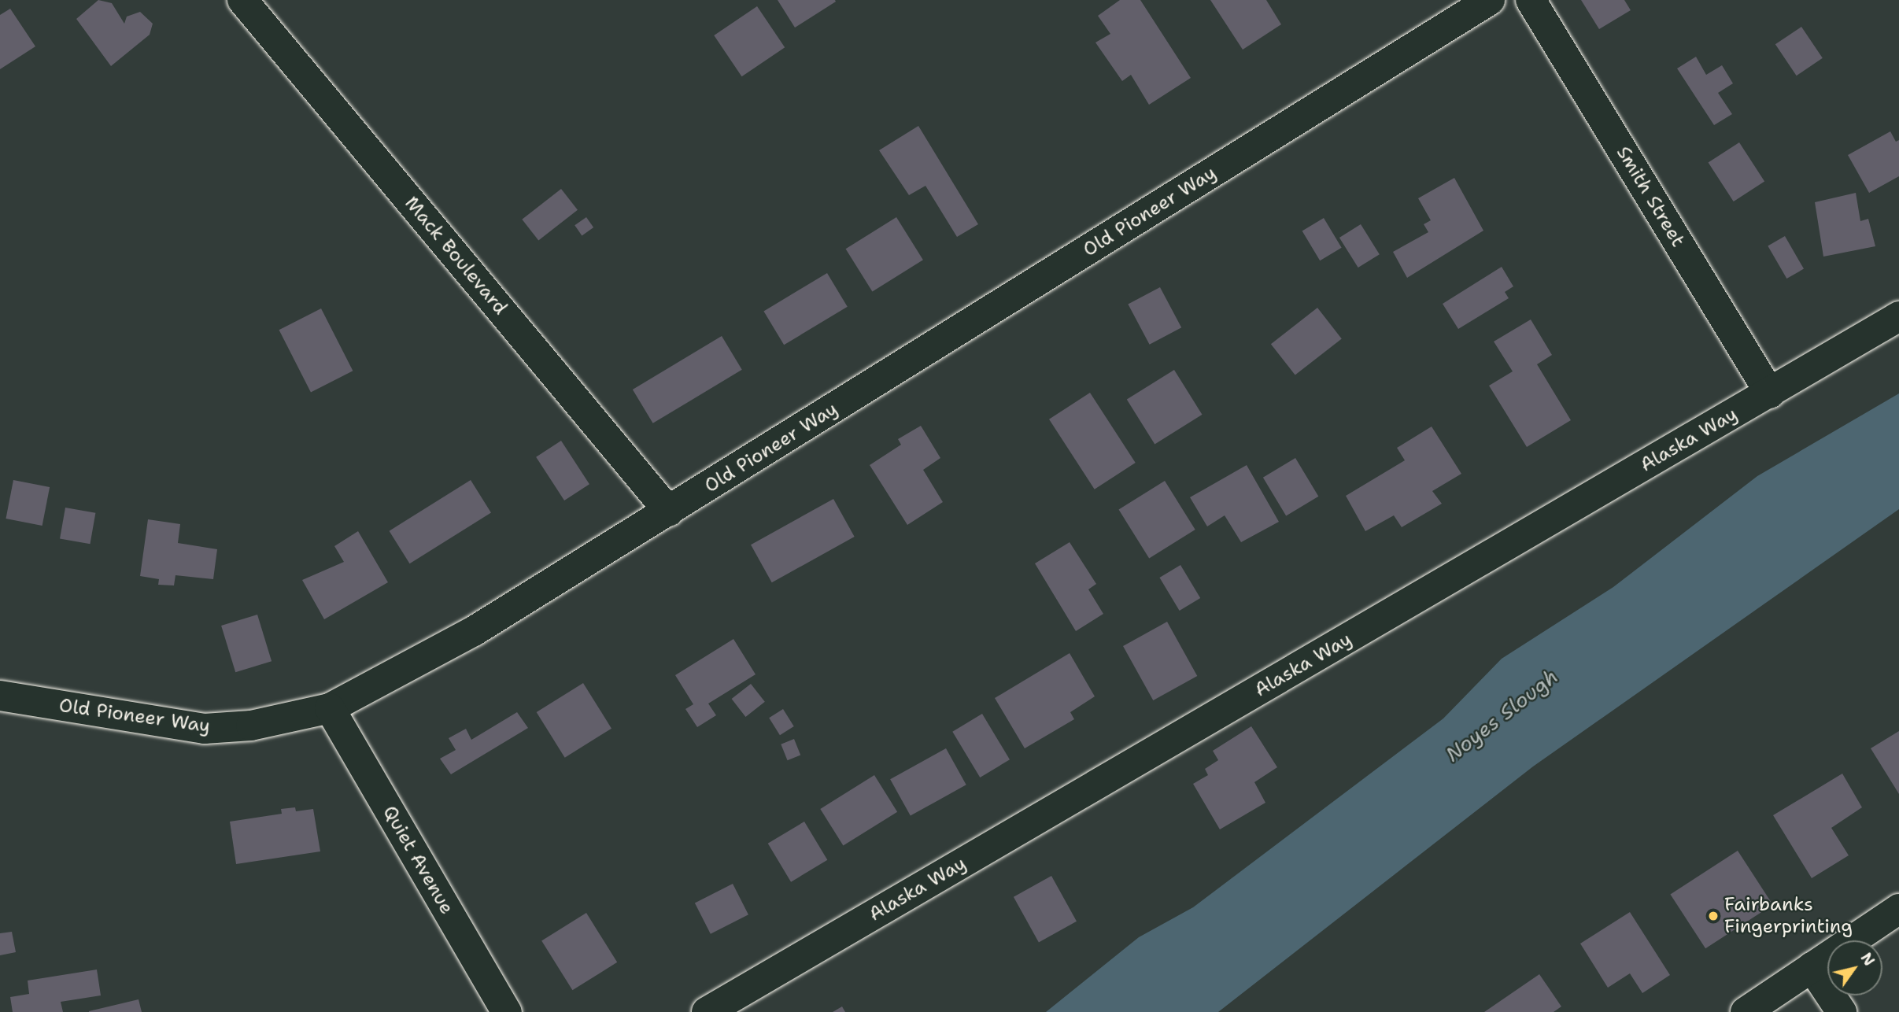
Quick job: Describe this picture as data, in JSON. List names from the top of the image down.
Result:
{
  "streets": {
    "street": [
      "Smith Street",
      "Old Pioneer Way",
      "Mack Boulevard",
      "Alaska Way",
      "Quiet Avenue"
    ]
  },
  "crossings": [
    ["Smith Street", "Alaska Way"],
    ["Old Pioneer Way", "Mack Boulevard"],
    ["Old Pioneer Way", "Quiet Avenue"]
  ],
  "water": ["Noyes Slough"],
  "places": ["Fairbanks Fingerprinting"],
  "north": "top right"
}
